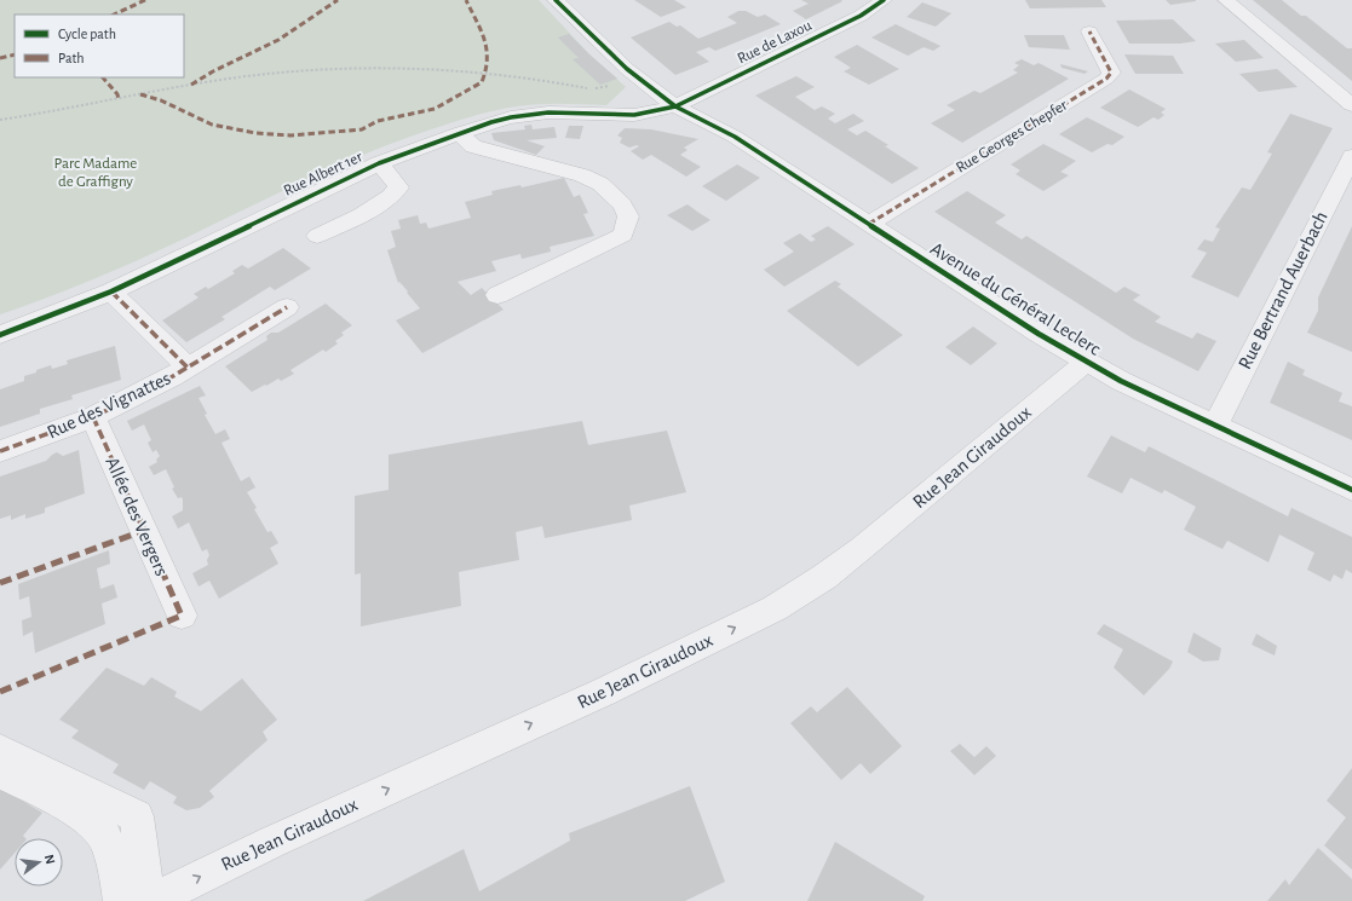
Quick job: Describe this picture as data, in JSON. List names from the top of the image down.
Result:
{
  "streets": {
    "street": [
      "Rue de Laxou",
      "Rue Georges Chepfer",
      "Rue Albert 1er",
      "Rue Bertrand Auerbach",
      "Avenue du Général Leclerc",
      "Rue des Vignattes",
      "Rue Jean Giraudoux",
      "Allée des Vergers"
    ]
  },
  "crossings": [
    ["Rue de Laxou", "Rue Albert 1er"],
    ["Rue de Laxou", "Avenue du Général Leclerc"],
    ["Rue Georges Chepfer", "Avenue du Général Leclerc"],
    ["Rue Albert 1er", "Avenue du Général Leclerc"],
    ["Rue Albert 1er", "Rue des Vignattes"],
    ["Rue Bertrand Auerbach", "Avenue du Général Leclerc"],
    ["Avenue du Général Leclerc", "Rue Jean Giraudoux"],
    ["Rue des Vignattes", "Allée des Vergers"]
  ],
  "one_way": ["Rue Jean Giraudoux"],
  "parks": ["Parc Madame de Graffigny"],
  "legend": ["Cycle path", "Path"],
  "north": "right"
}
